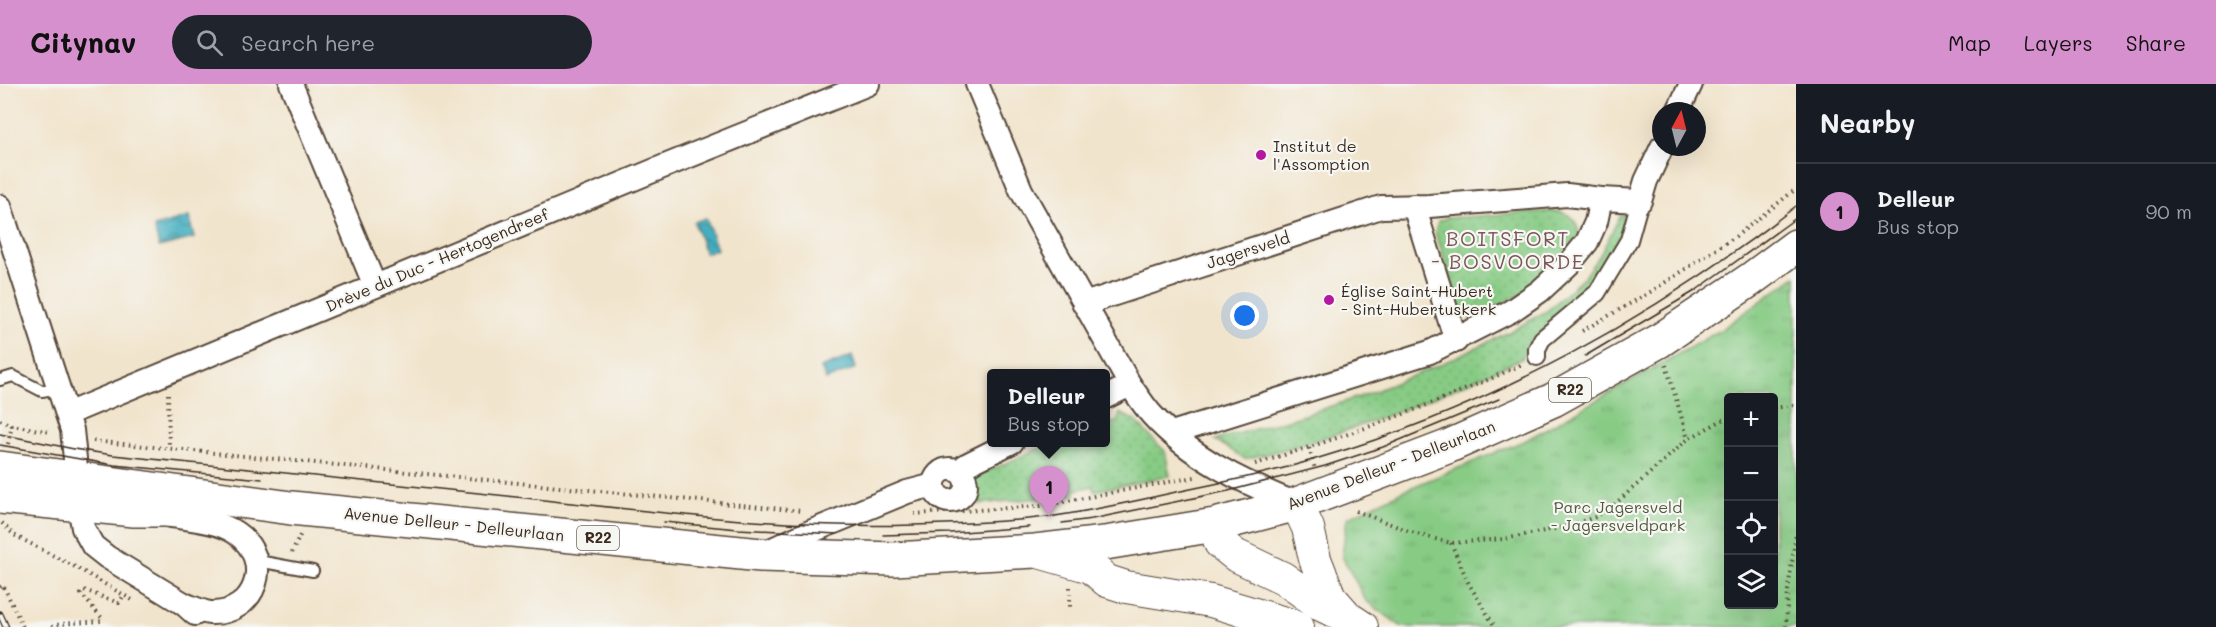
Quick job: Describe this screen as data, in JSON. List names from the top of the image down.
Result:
{
  "streets": {
    "main road": ["R22", "Avenue Delleur - Delleurlaan"],
    "street": ["Jagersveld", "Drève du Duc - Hertogendreef"]
  },
  "crossings": [
    ["R22", "Avenue Delleur - Delleurlaan"]
  ],
  "districts": ["BOITSFORT - BOSVOORDE"],
  "parks": ["Parc Jagersveld - Jagersveldpark"],
  "places": ["Institut de l'Assomption", "Église Saint-Hubert - Sint-Hubertuskerk"],
  "north": "top",
  "page": {
    "header": "Citynav",
    "search": "Search here",
    "nav": ["Map", "Layers", "Share"],
    "heading": "Nearby",
    "list": [
      {
        "mark": "1",
        "name": "Delleur",
        "note": "Bus stop",
        "value": "90 m"
      }
    ],
    "popup": ["Delleur", "Bus stop"],
    "map_buttons": ["+", "−"],
    "pins": "1"
  }
}
